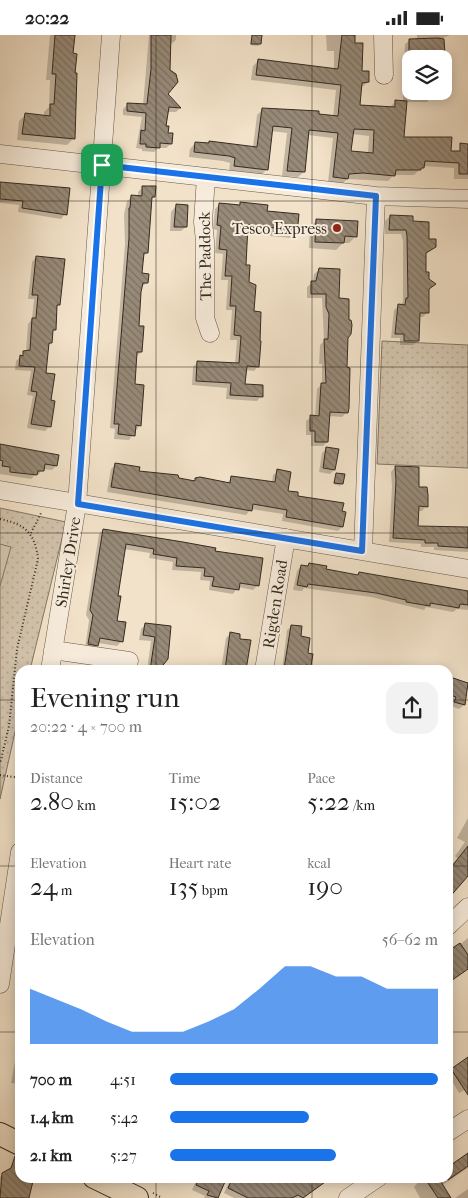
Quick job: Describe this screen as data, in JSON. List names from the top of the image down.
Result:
{
  "streets": {
    "street": ["The Paddock", "Shirley Drive", "Rigden Road"]
  },
  "places": ["Tesco Express"],
  "page": {
    "status": "20:22",
    "heading": ["Evening run", "20:22 · 4 × 700 m"],
    "stats": [
      ["Distance", "2.80 km"],
      ["Time", "15:02"],
      ["Pace", "5:22 /km"],
      ["Elevation", "24 m"],
      ["Heart rate", "135 bpm"],
      ["kcal", "190"]
    ],
    "chart": ["Elevation", "56–62 m"],
    "list": [
      {
        "name": "700 m",
        "note": "4:51"
      },
      {
        "name": "1.4 km",
        "note": "5:42"
      },
      {
        "name": "2.1 km",
        "note": "5:27"
      }
    ]
  }
}
